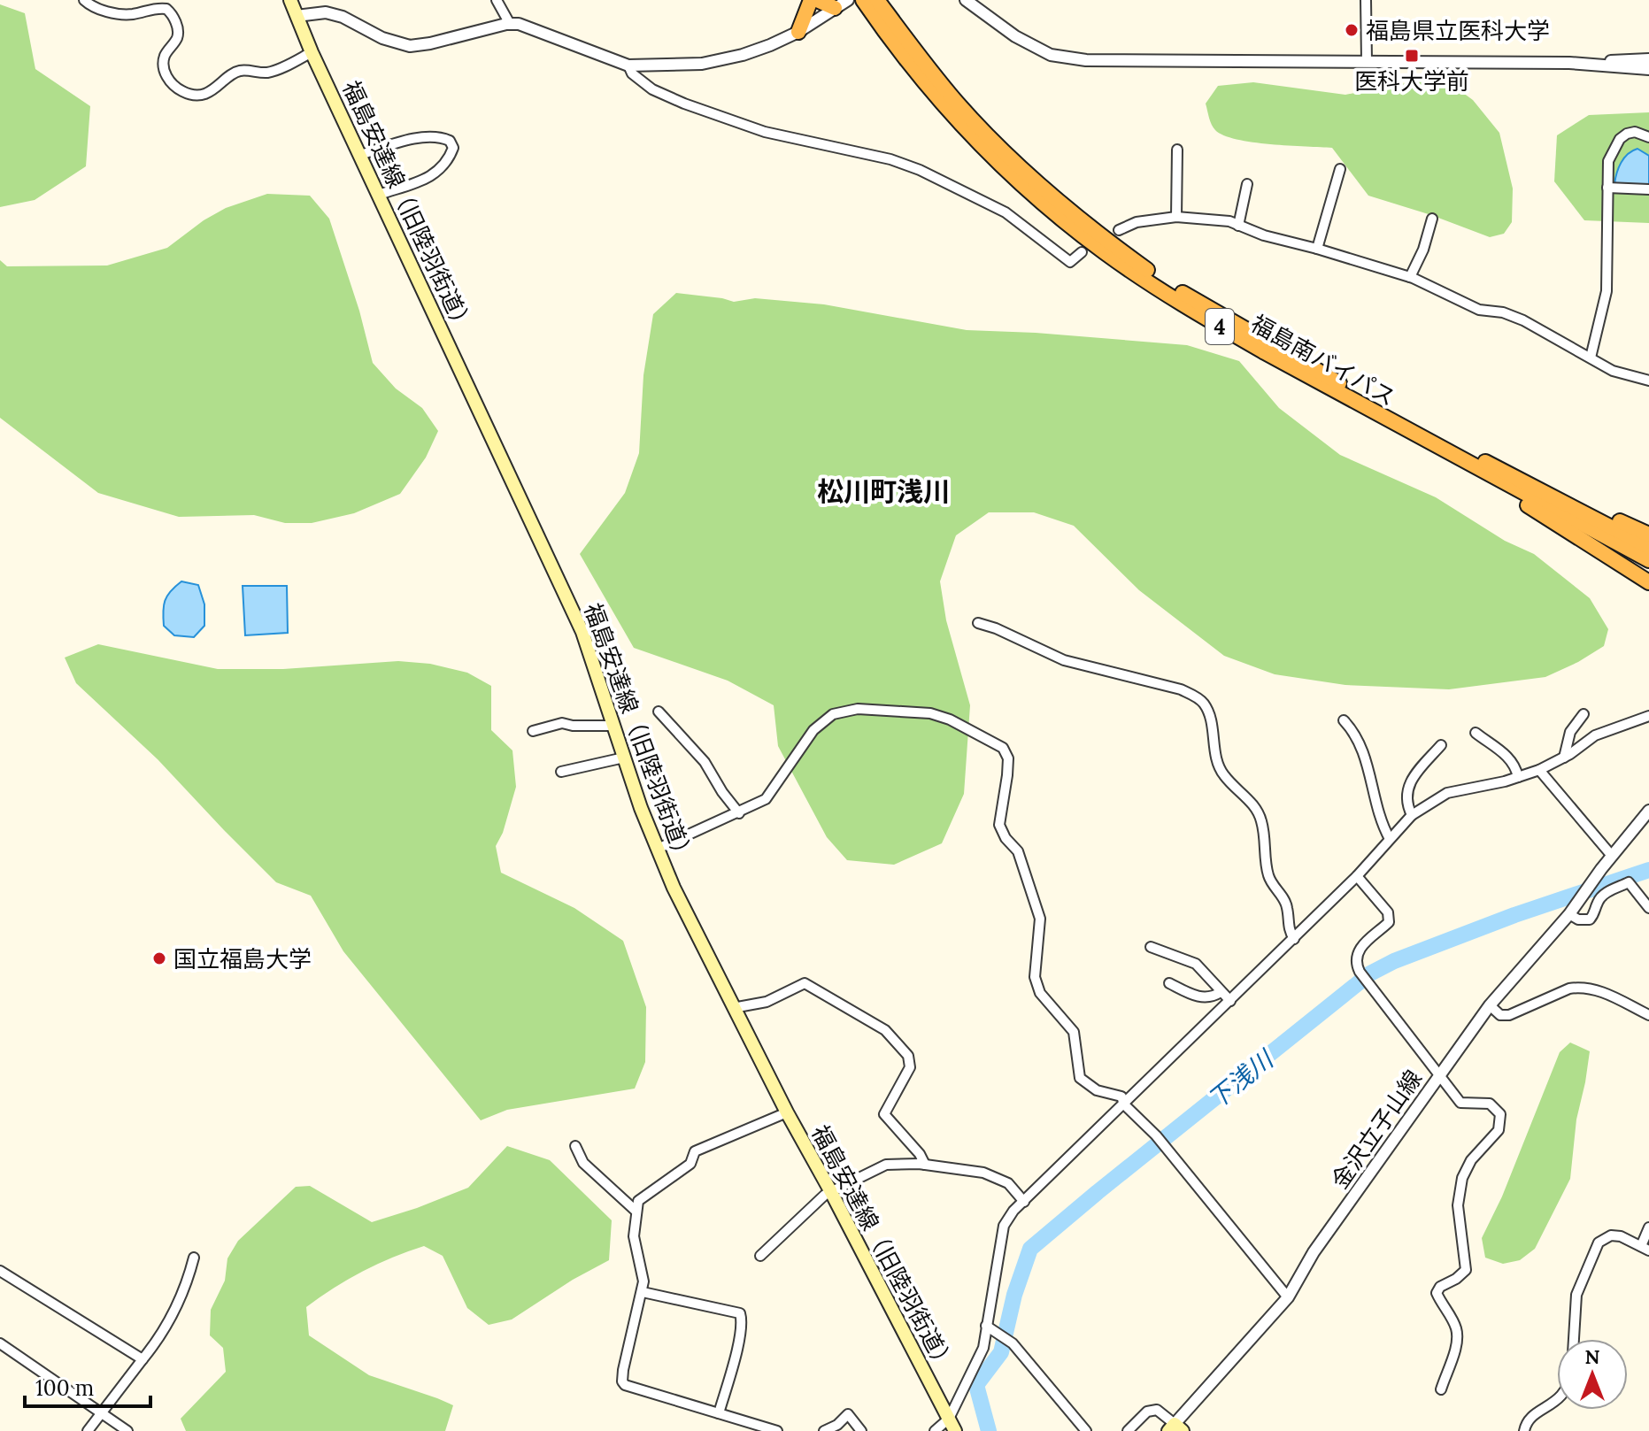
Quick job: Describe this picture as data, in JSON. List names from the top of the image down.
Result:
{
  "streets": {
    "highway": ["4", "福島南バイパス"],
    "main road": ["福島安達線（旧陸羽街道）"],
    "street": ["金沢立子山線"]
  },
  "districts": ["松川町浅川"],
  "water": ["下浅川"],
  "places": {
    "other": ["福島県立医科大学", "国立福島大学"],
    "transit": ["医科大学前"]
  },
  "scale_bar": "100 m",
  "north": "top"
}
